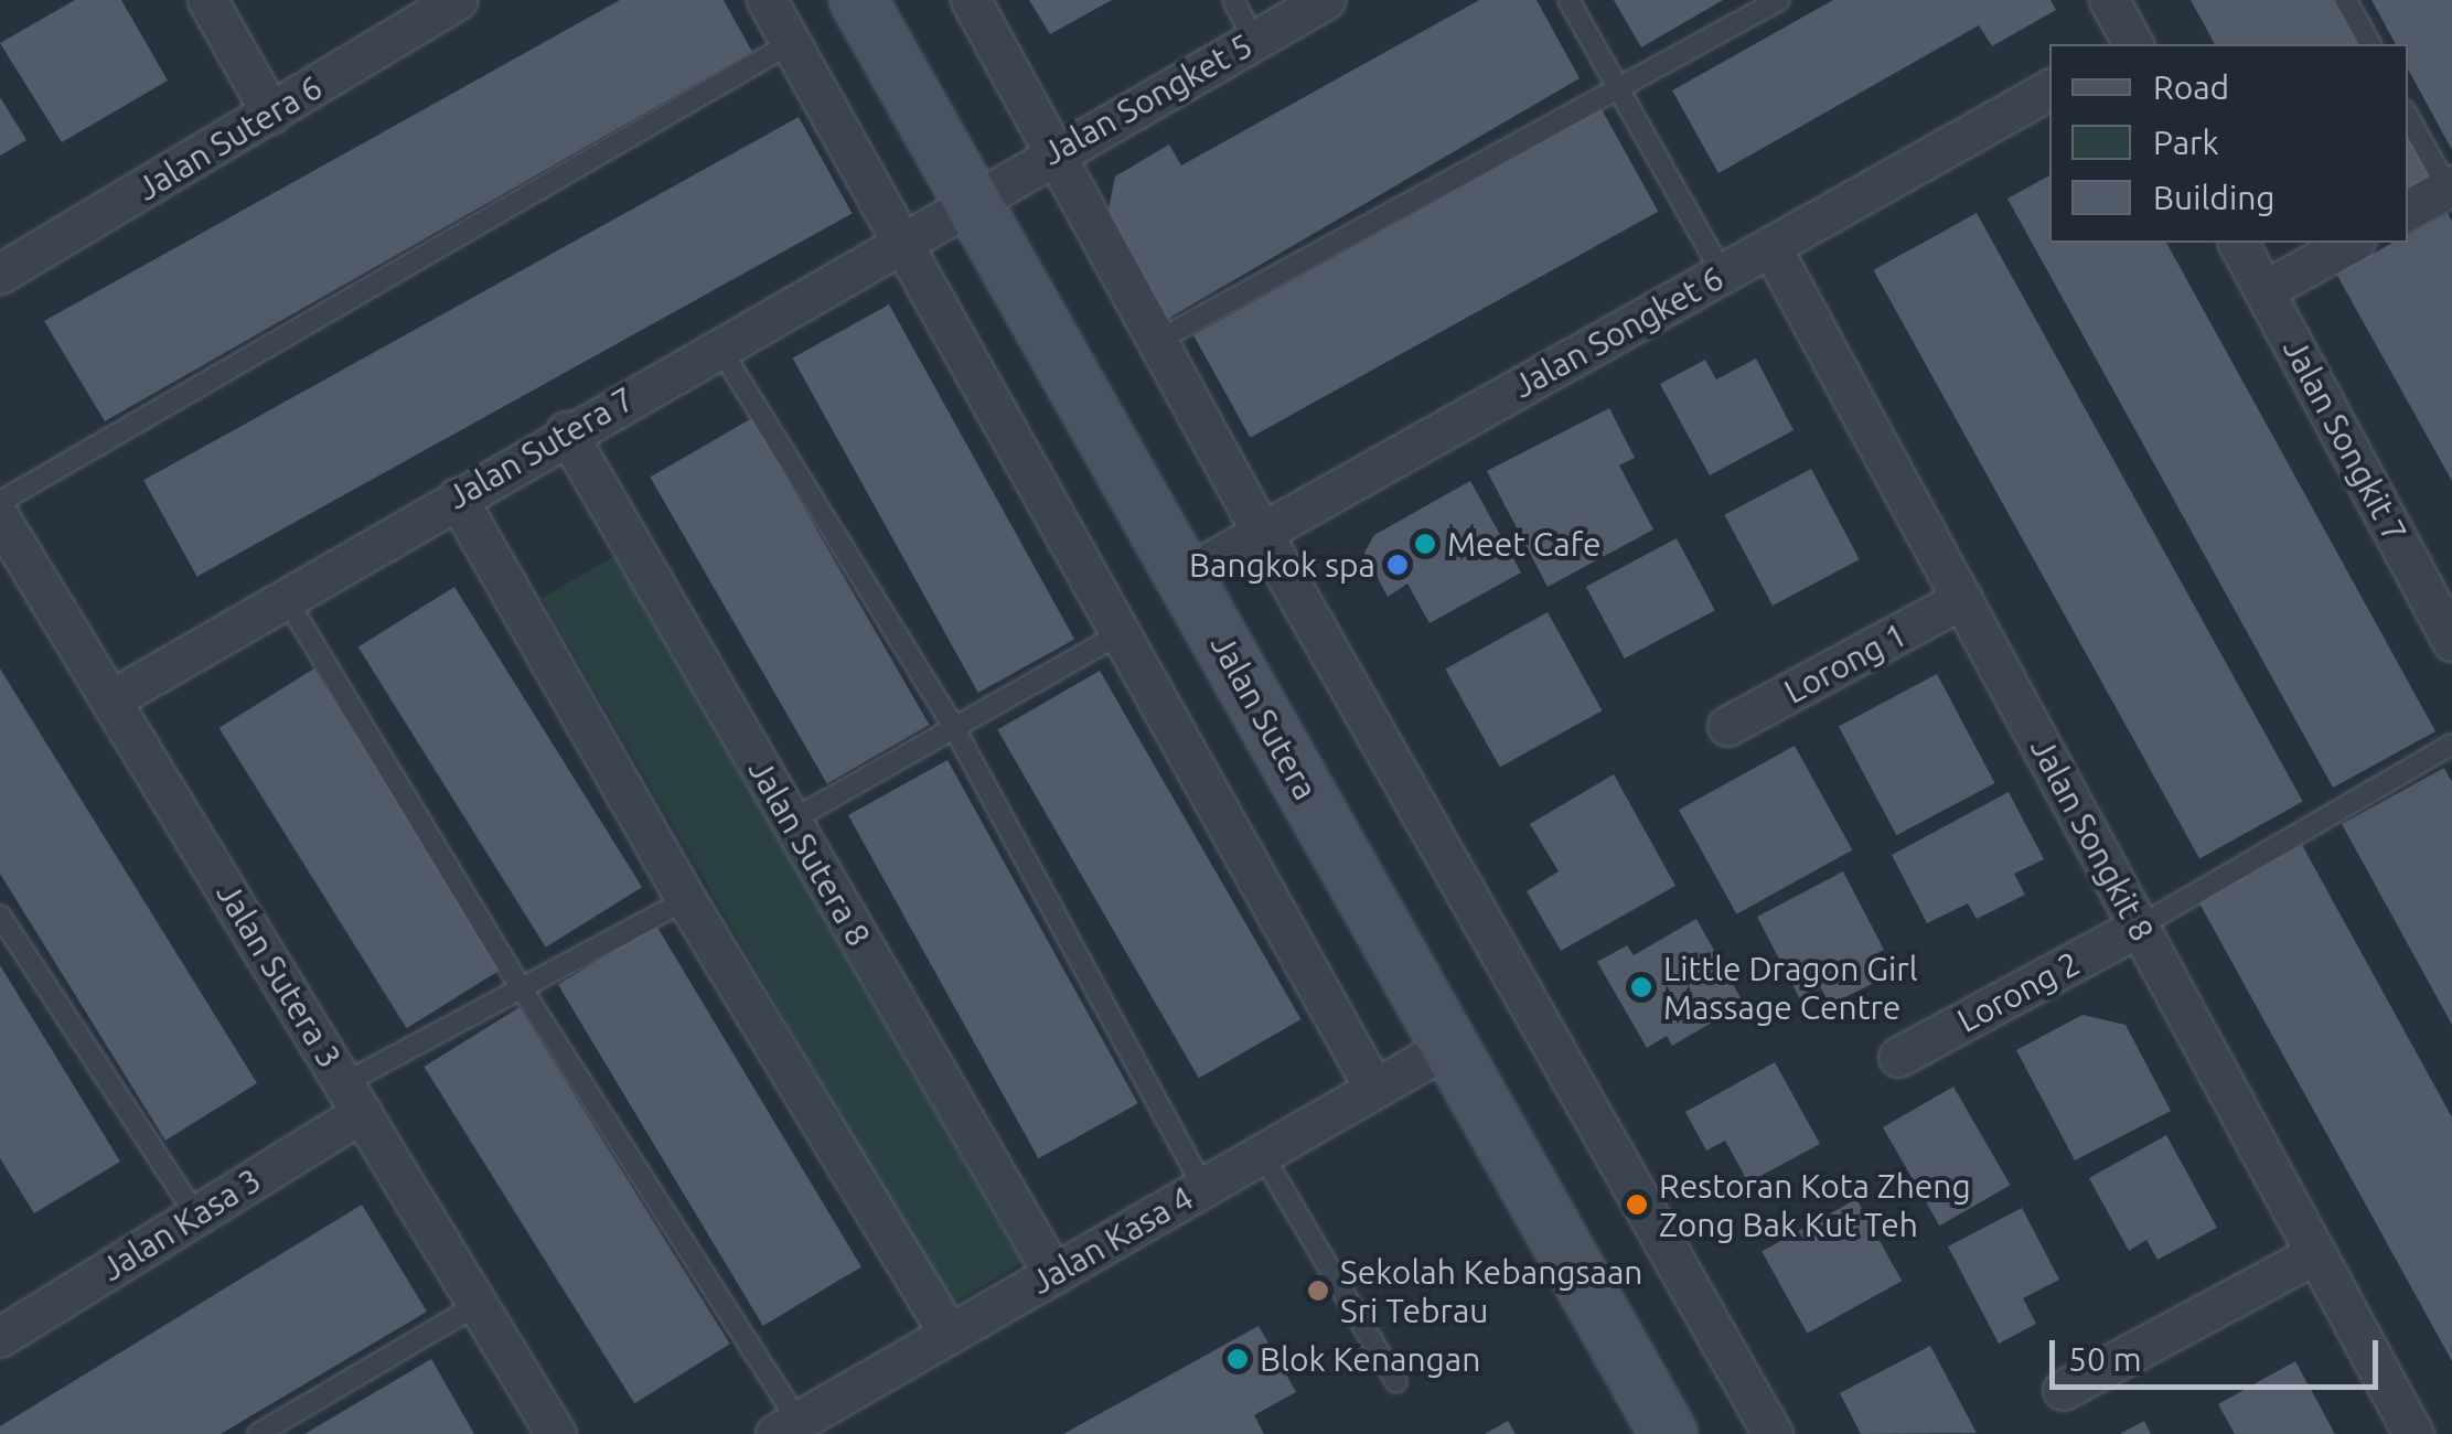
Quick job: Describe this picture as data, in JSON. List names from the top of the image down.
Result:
{
  "streets": {
    "street": [
      "Jalan Songket 5",
      "Jalan Sutera 6",
      "Jalan Songket 6",
      "Jalan Songkit 7",
      "Jalan Sutera 7",
      "Lorong 1",
      "Jalan Sutera",
      "Jalan Songkit 8",
      "Jalan Sutera 8",
      "Jalan Sutera 3",
      "Lorong 2",
      "Jalan Kasa 3",
      "Jalan Kasa 4"
    ]
  },
  "crossings": [
    ["Jalan Songket 5", "Jalan Sutera 7"],
    ["Jalan Songket 5", "Jalan Sutera"],
    ["Jalan Songket 6", "Jalan Sutera"],
    ["Jalan Songket 6", "Jalan Songkit 8"],
    ["Jalan Sutera 7", "Jalan Sutera"],
    ["Jalan Sutera 7", "Jalan Sutera 8"],
    ["Jalan Sutera 7", "Jalan Sutera 3"],
    ["Lorong 1", "Jalan Songkit 8"],
    ["Jalan Sutera", "Jalan Kasa 4"],
    ["Jalan Songkit 8", "Lorong 2"],
    ["Jalan Sutera 8", "Jalan Kasa 4"],
    ["Jalan Sutera 3", "Jalan Kasa 3"]
  ],
  "places": [
    "Meet Cafe",
    "Bangkok spa",
    "Little Dragon Girl Massage Centre",
    "Restoran Kota Zheng Zong Bak Kut Teh",
    "Sekolah Kebangsaan Sri Tebrau",
    "Blok Kenangan"
  ],
  "legend": ["Road", "Park", "Building"],
  "scale_bar": "50 m"
}
